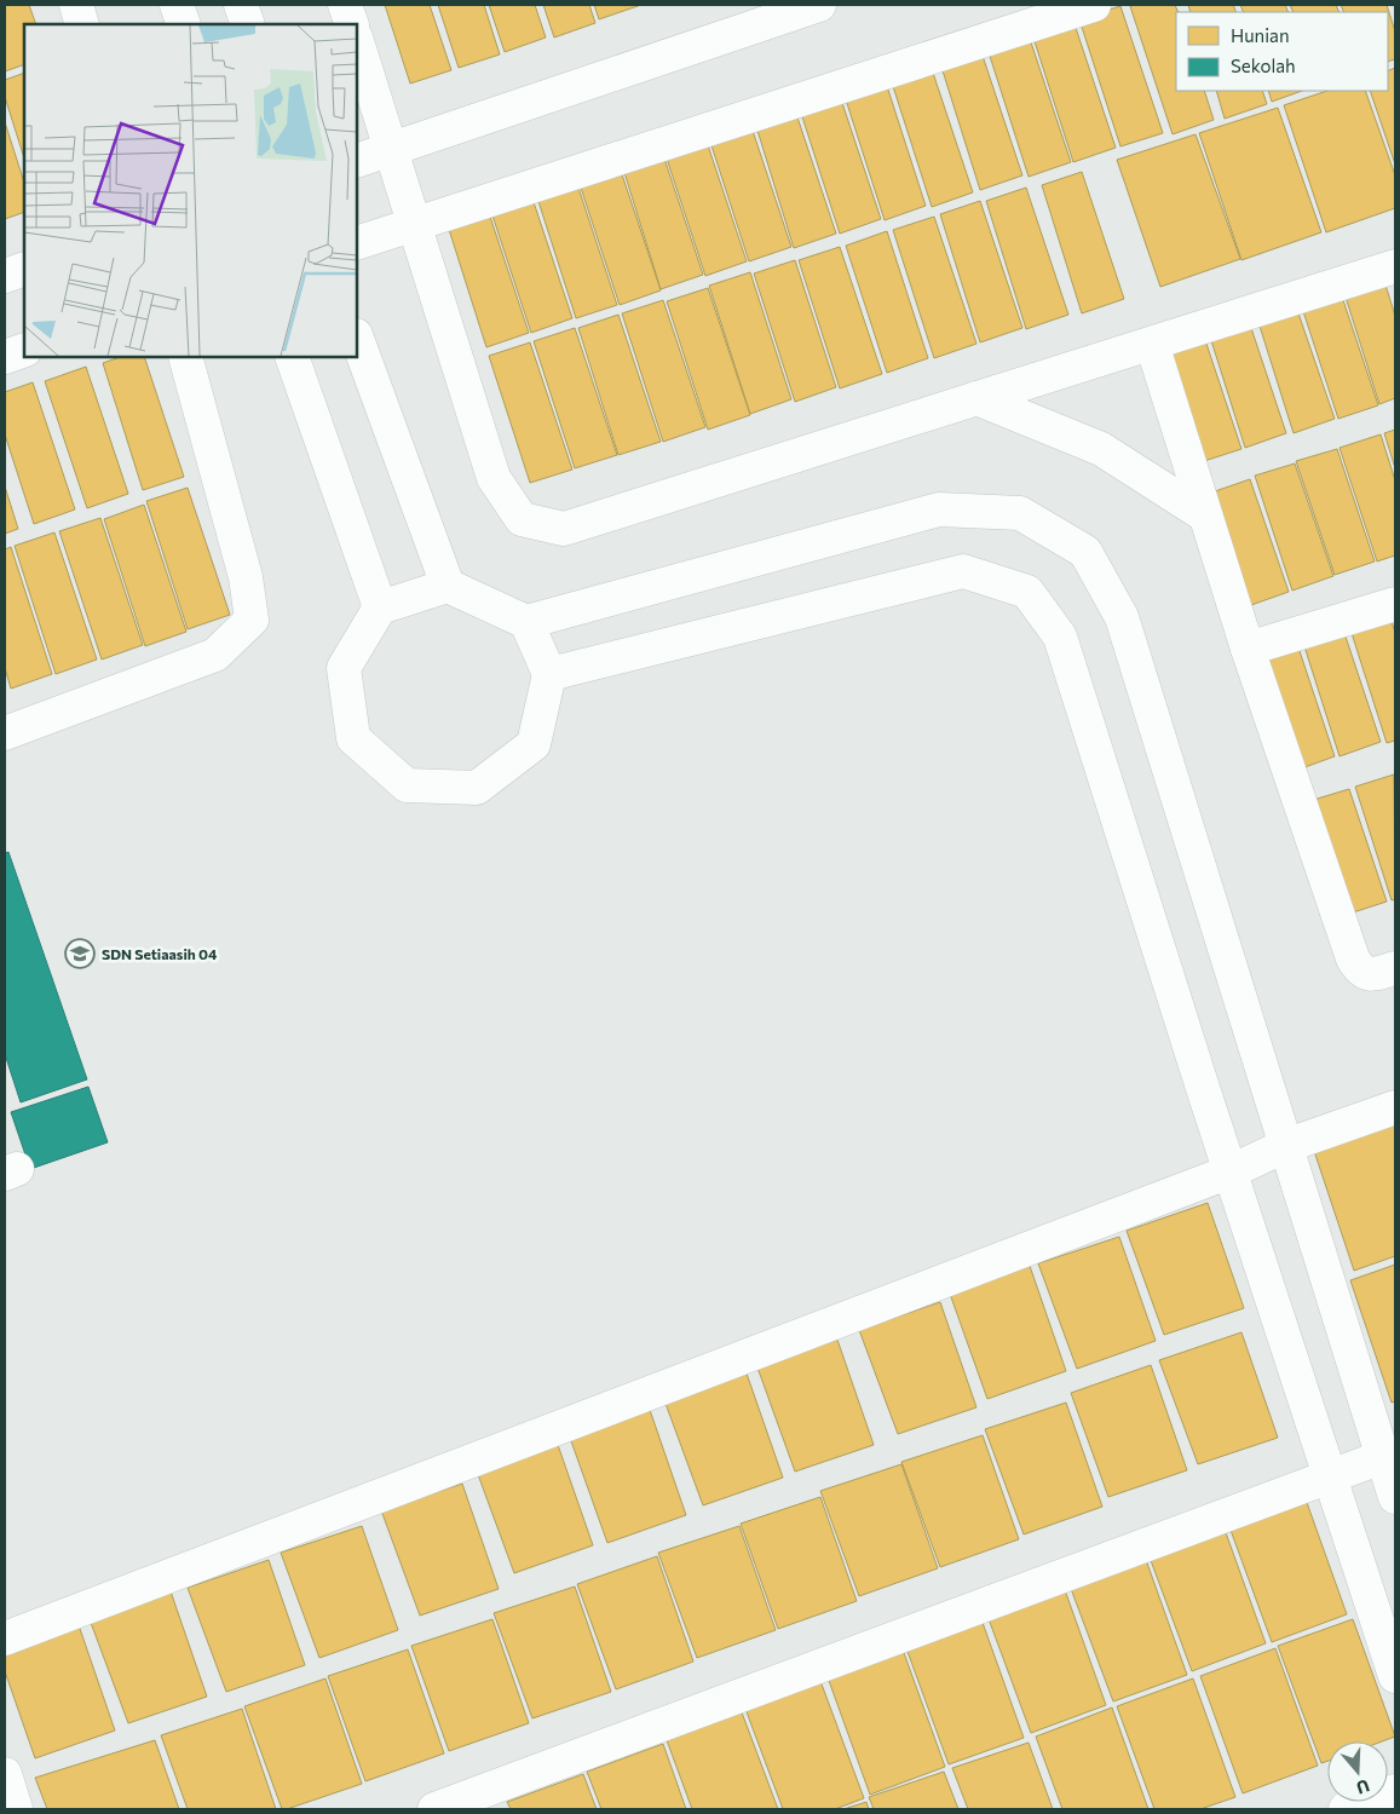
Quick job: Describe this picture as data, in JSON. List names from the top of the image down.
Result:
{
  "places": {
    "school or university": ["SDN Setiaasih 04"]
  },
  "legend": ["Hunian", "Sekolah"],
  "north": "bottom"
}
